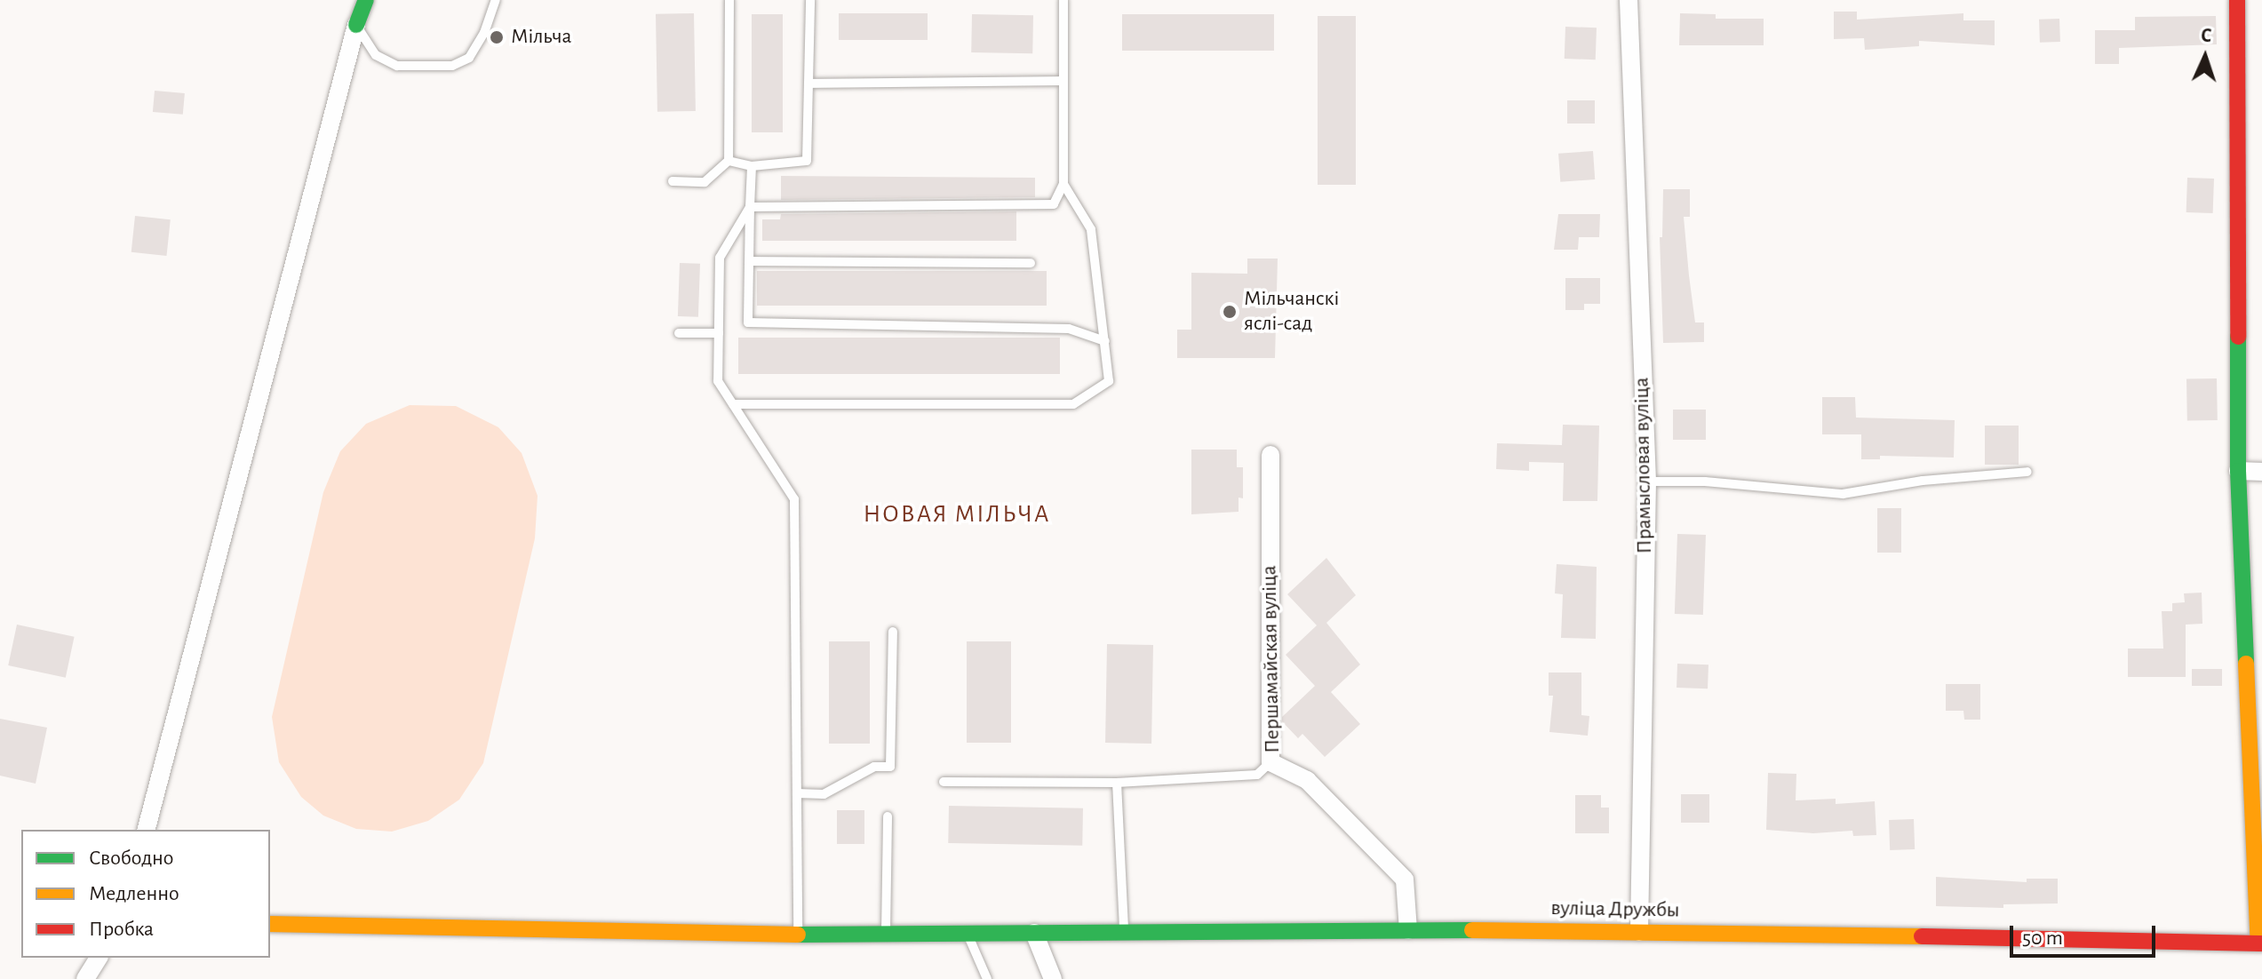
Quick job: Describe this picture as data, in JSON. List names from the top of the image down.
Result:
{
  "streets": {
    "street": ["Прамысловая вуліца", "Першамайская вуліца", "вуліца Дружбы"]
  },
  "crossings": [
    ["Прамысловая вуліца", "вуліца Дружбы"],
    ["Першамайская вуліца", "вуліца Дружбы"]
  ],
  "districts": ["НОВАЯ МІЛЬЧА"],
  "places": ["Мільча", "Мільчанскі яслі-сад"],
  "legend": ["Свободно", "Медленно", "Пробка"],
  "scale_bar": "50 m",
  "north": "top"
}
